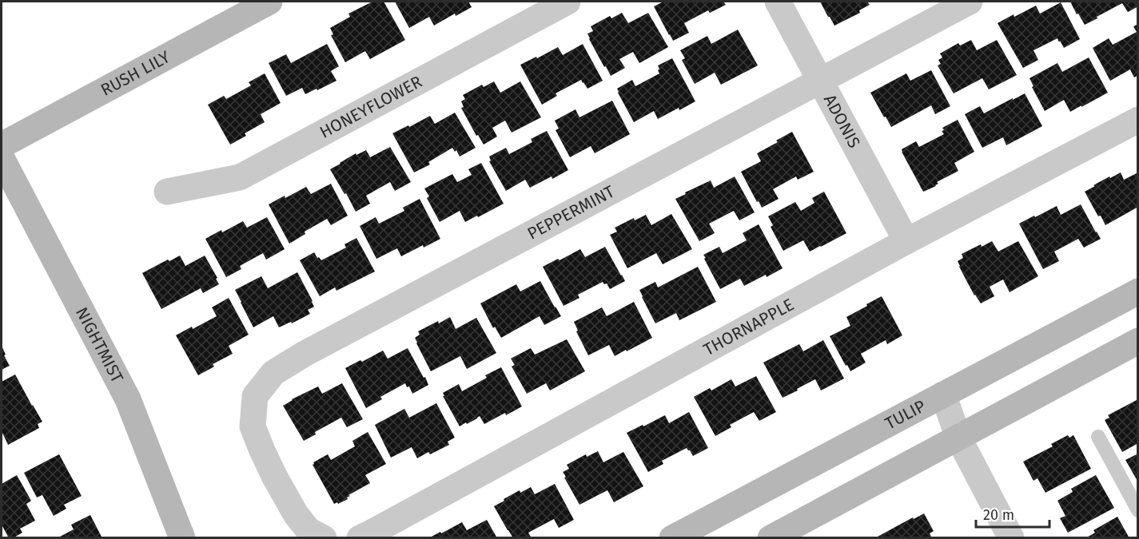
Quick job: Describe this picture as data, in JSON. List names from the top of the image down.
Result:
{
  "streets": {
    "street": [
      "RUSH LILY",
      "HONEYFLOWER",
      "ADONIS",
      "PEPPERMINT",
      "THORNAPPLE",
      "NIGHTMIST",
      "TULIP"
    ]
  },
  "crossings": [
    ["ADONIS", "PEPPERMINT"],
    ["ADONIS", "THORNAPPLE"]
  ],
  "scale_bar": "20 m"
}
